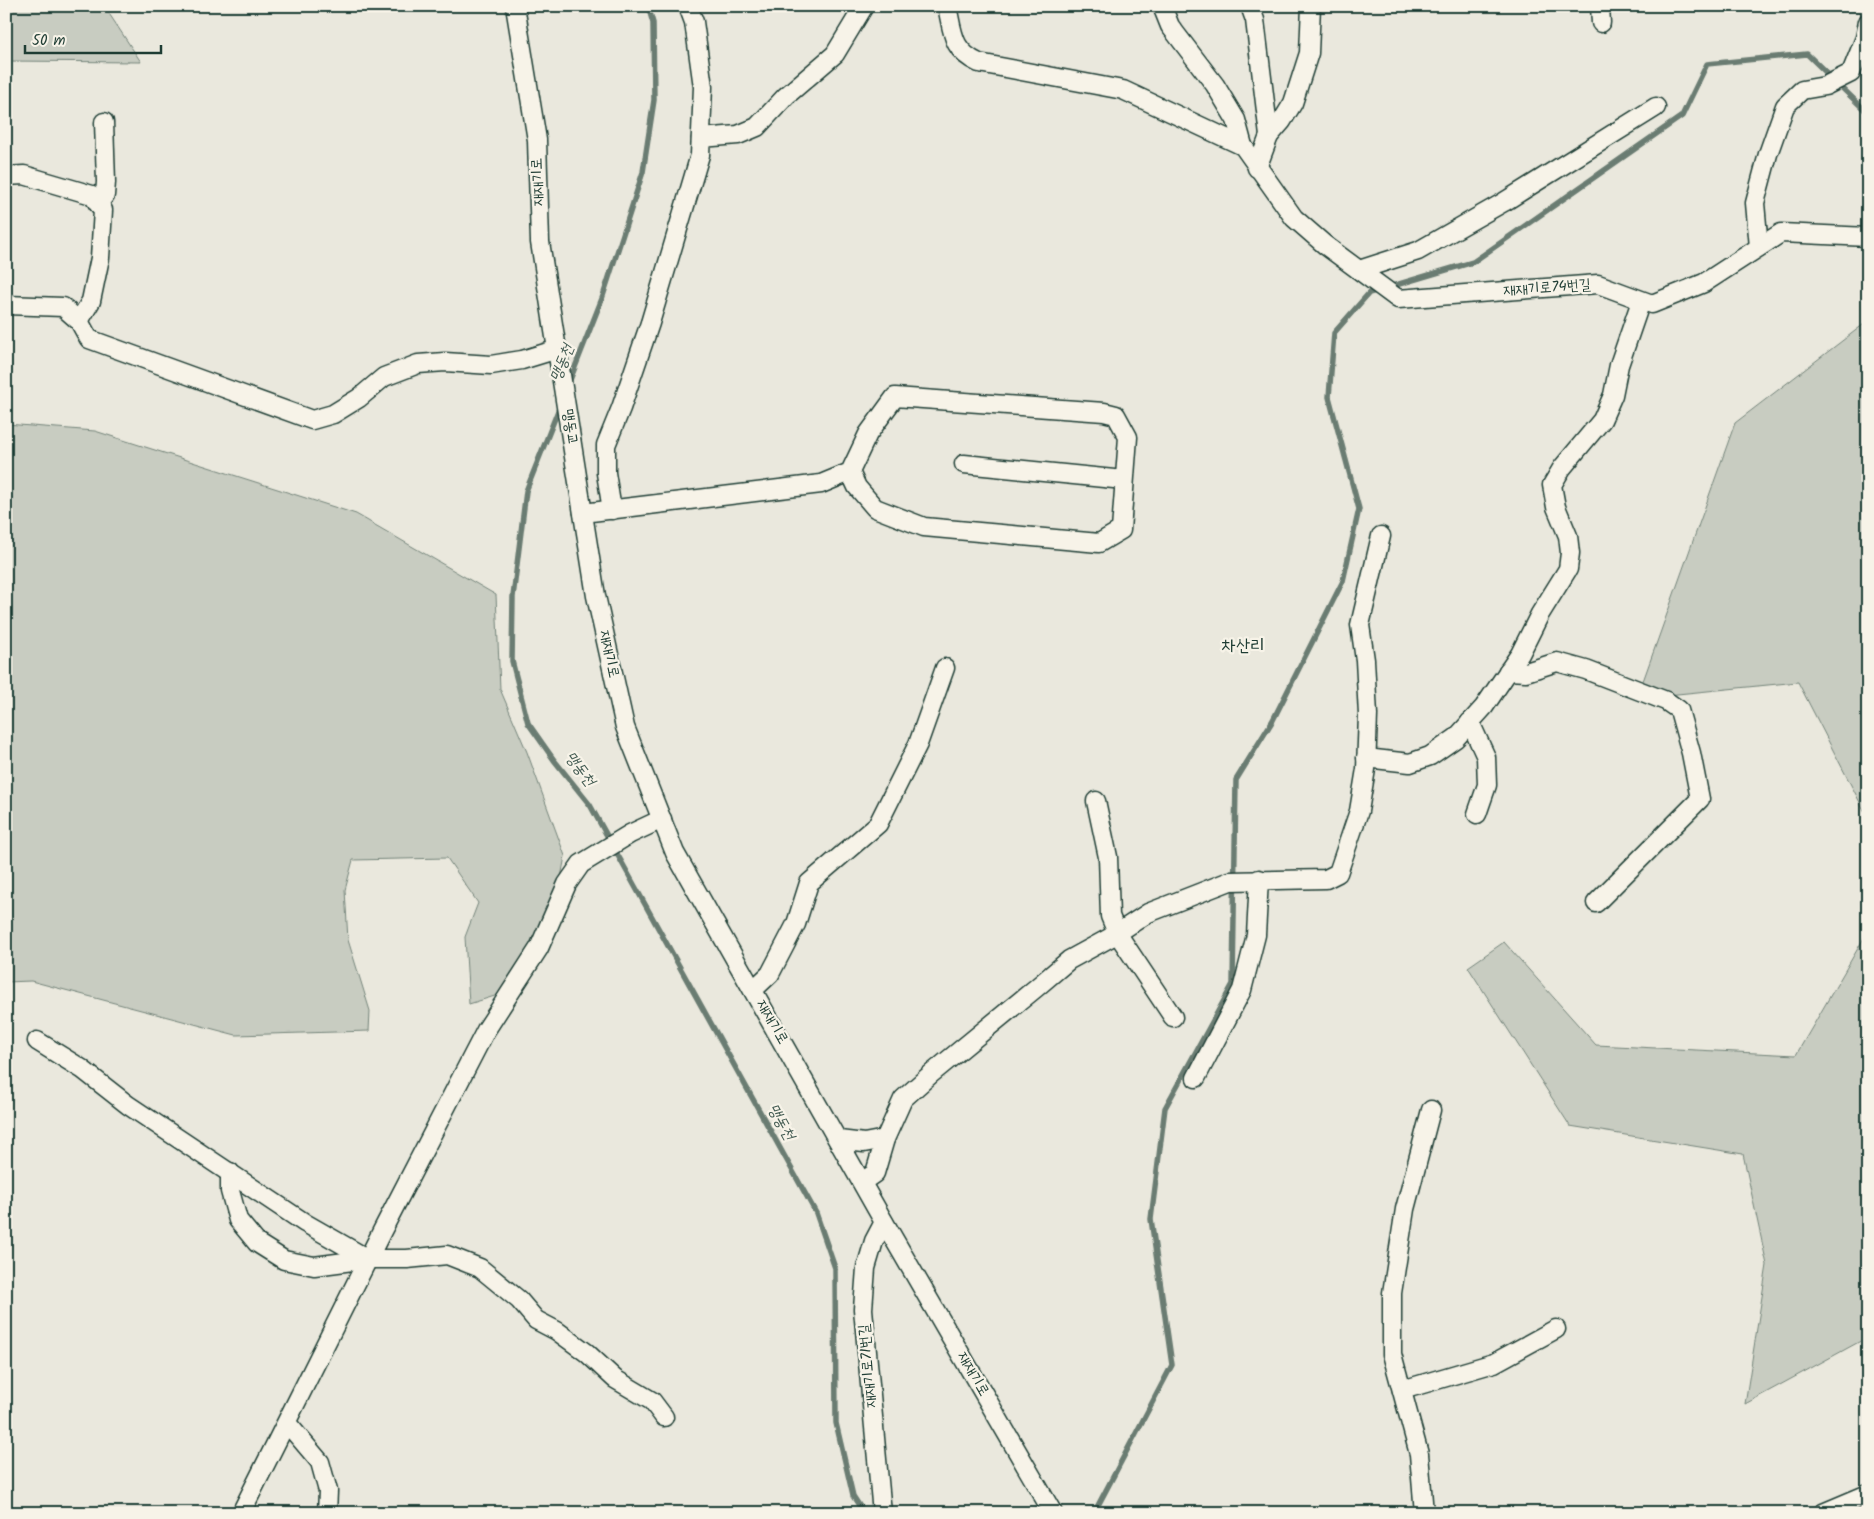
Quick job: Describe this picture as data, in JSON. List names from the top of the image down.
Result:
{
  "streets": {
    "street": [
      "재재기로",
      "재재기로74번길",
      "맹동교",
      "재재기로71번길"
    ]
  },
  "crossings": [
    ["재재기로", "맹동교"],
    ["재재기로", "재재기로71번길"]
  ],
  "districts": ["차산리"],
  "water": ["맹동천"],
  "scale_bar": "50 m"
}
